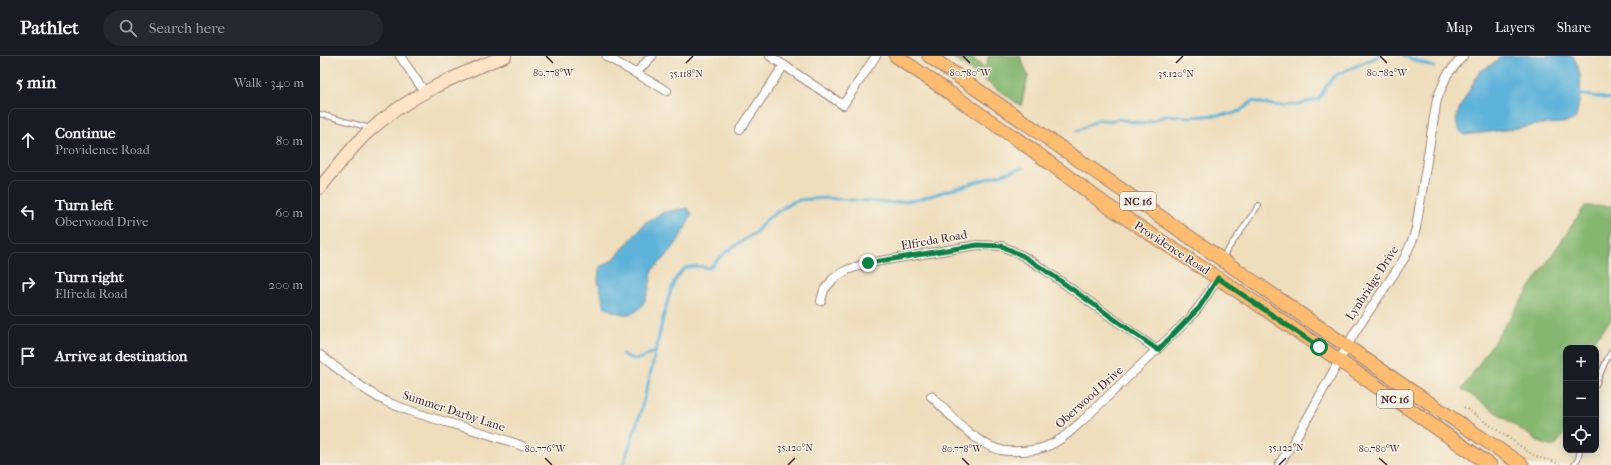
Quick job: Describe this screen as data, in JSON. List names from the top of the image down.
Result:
{
  "streets": {
    "main road": ["NC 16", "Providence Road"],
    "street": [
      "Elfreda Road",
      "Lynbridge Drive",
      "Oberwood Drive",
      "Summer Darby Lane"
    ]
  },
  "crossings": [
    ["Elfreda Road", "Oberwood Drive"],
    ["Providence Road", "Lynbridge Drive"],
    ["Providence Road", "Oberwood Drive"]
  ],
  "page": {
    "header": "Pathlet",
    "search": "Search here",
    "nav": ["Map", "Layers", "Share"],
    "heading": ["5 min", "Walk · 340 m"],
    "list": [
      ["Continue", "Providence Road", "80 m"],
      ["Turn left", "Oberwood Drive", "60 m"],
      ["Turn right", "Elfreda Road", "200 m"],
      "Arrive at destination"
    ],
    "map_buttons": ["+", "−"]
  },
  "coordinates": [
    "80.778°W",
    "80.780°W",
    "80.782°W",
    "35.118°N",
    "35.120°N",
    "35.122°N",
    "80.776°W"
  ]
}
